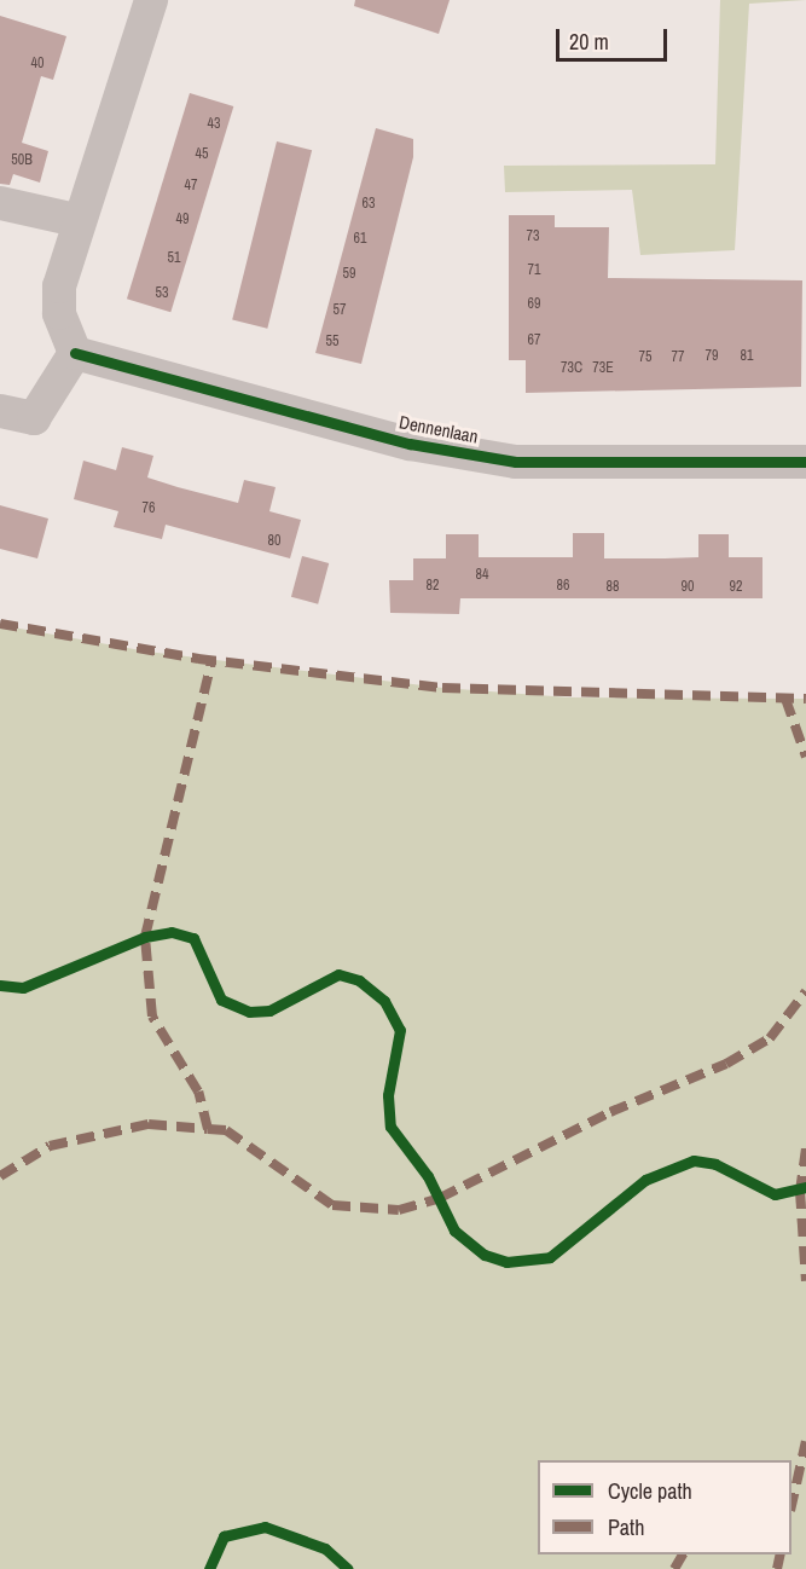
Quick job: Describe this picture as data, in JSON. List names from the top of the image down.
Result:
{
  "streets": {
    "street": ["Dennenlaan"]
  },
  "house_numbers": [
    "40",
    "43",
    "45",
    "50B",
    "47",
    "63",
    "49",
    "73",
    "61",
    "51",
    "71",
    "59",
    "53",
    "69",
    "57",
    "67",
    "55",
    "79",
    "81",
    "75",
    "77",
    "73C",
    "73E",
    "76",
    "80",
    "84",
    "82",
    "86",
    "88",
    "90",
    "92"
  ],
  "legend": ["Cycle path", "Path"],
  "scale_bar": "20 m"
}
